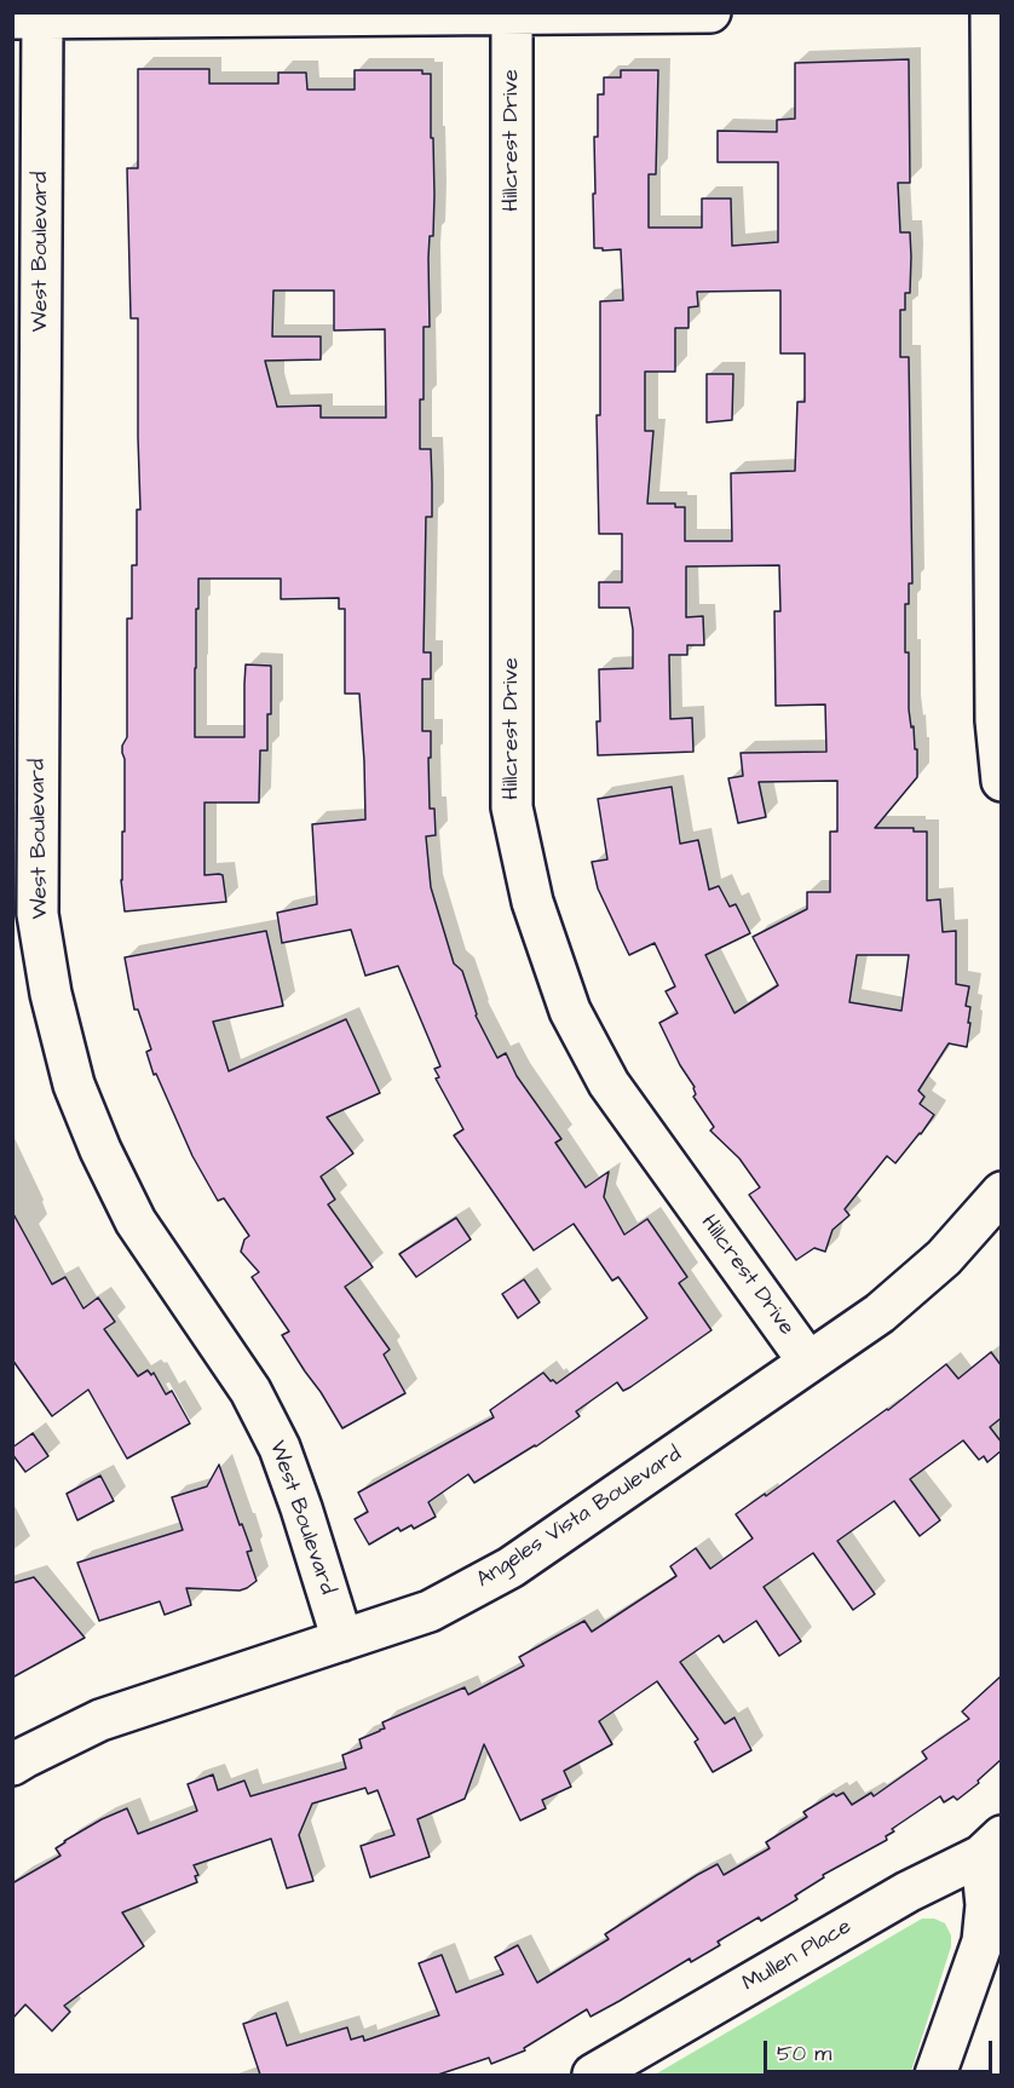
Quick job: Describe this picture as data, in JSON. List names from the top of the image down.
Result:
{
  "streets": {
    "street": [
      "Hillcrest Drive",
      "West Boulevard",
      "Angeles Vista Boulevard",
      "Mullen Place"
    ]
  },
  "crossings": [
    ["Hillcrest Drive", "Angeles Vista Boulevard"],
    ["West Boulevard", "Angeles Vista Boulevard"]
  ],
  "scale_bar": "50 m"
}
